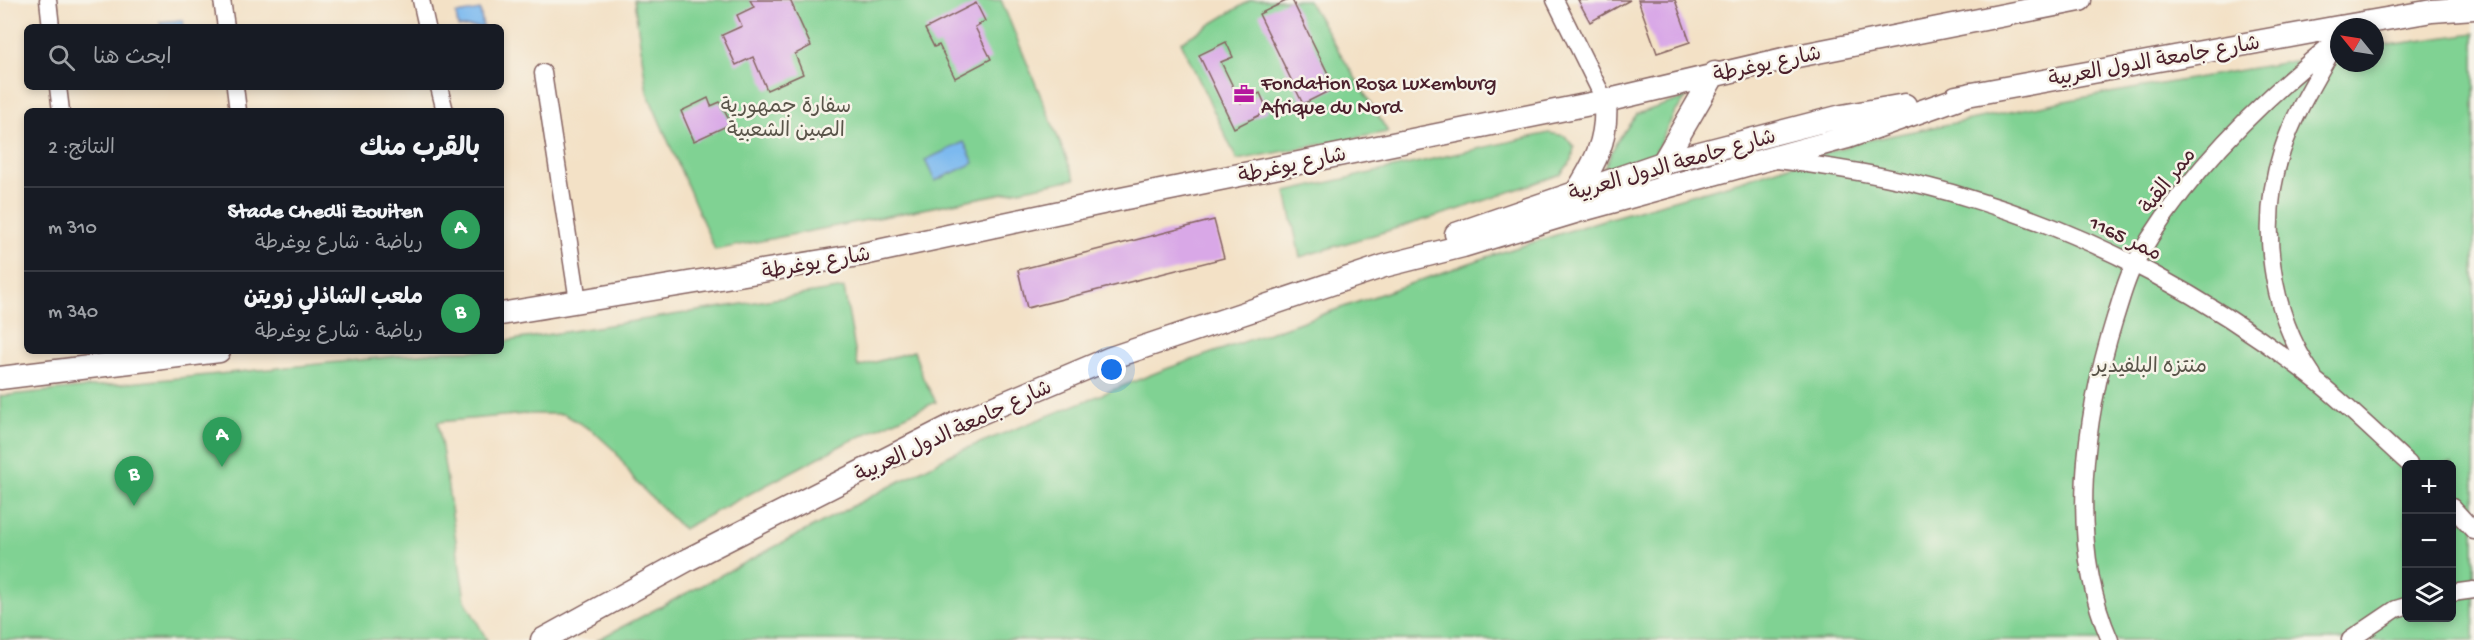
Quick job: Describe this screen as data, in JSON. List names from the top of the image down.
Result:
{
  "streets": {
    "street": [
      "شارع جامعة الدول العربية",
      "شارع يوغرطة",
      "ممر القبة",
      "ممر 1165"
    ]
  },
  "crossings": [
    ["شارع جامعة الدول العربية", "ممر 1165"],
    ["ممر القبة", "ممر 1165"]
  ],
  "parks": ["سفارة جمهورية الصين الشعبية", "منتزه البلفيدير"],
  "places": {
    "office": ["Fondation Rosa Luxemburg Afrique du Nord"]
  },
  "north": "top left",
  "page": {
    "search": "ابحث هنا",
    "heading": ["بالقرب منك", "النتائج: 2"],
    "list": [
      {
        "mark": "A",
        "name": "Stade Chedli Zouiten",
        "note": "رياضة · شارع يوغرطة",
        "value": "310 m"
      },
      {
        "mark": "B",
        "name": "ملعب الشاذلي زويتن",
        "note": "رياضة · شارع يوغرطة",
        "value": "340 m"
      }
    ],
    "pins": ["A", "B"],
    "map_buttons": ["+", "−"]
  }
}
